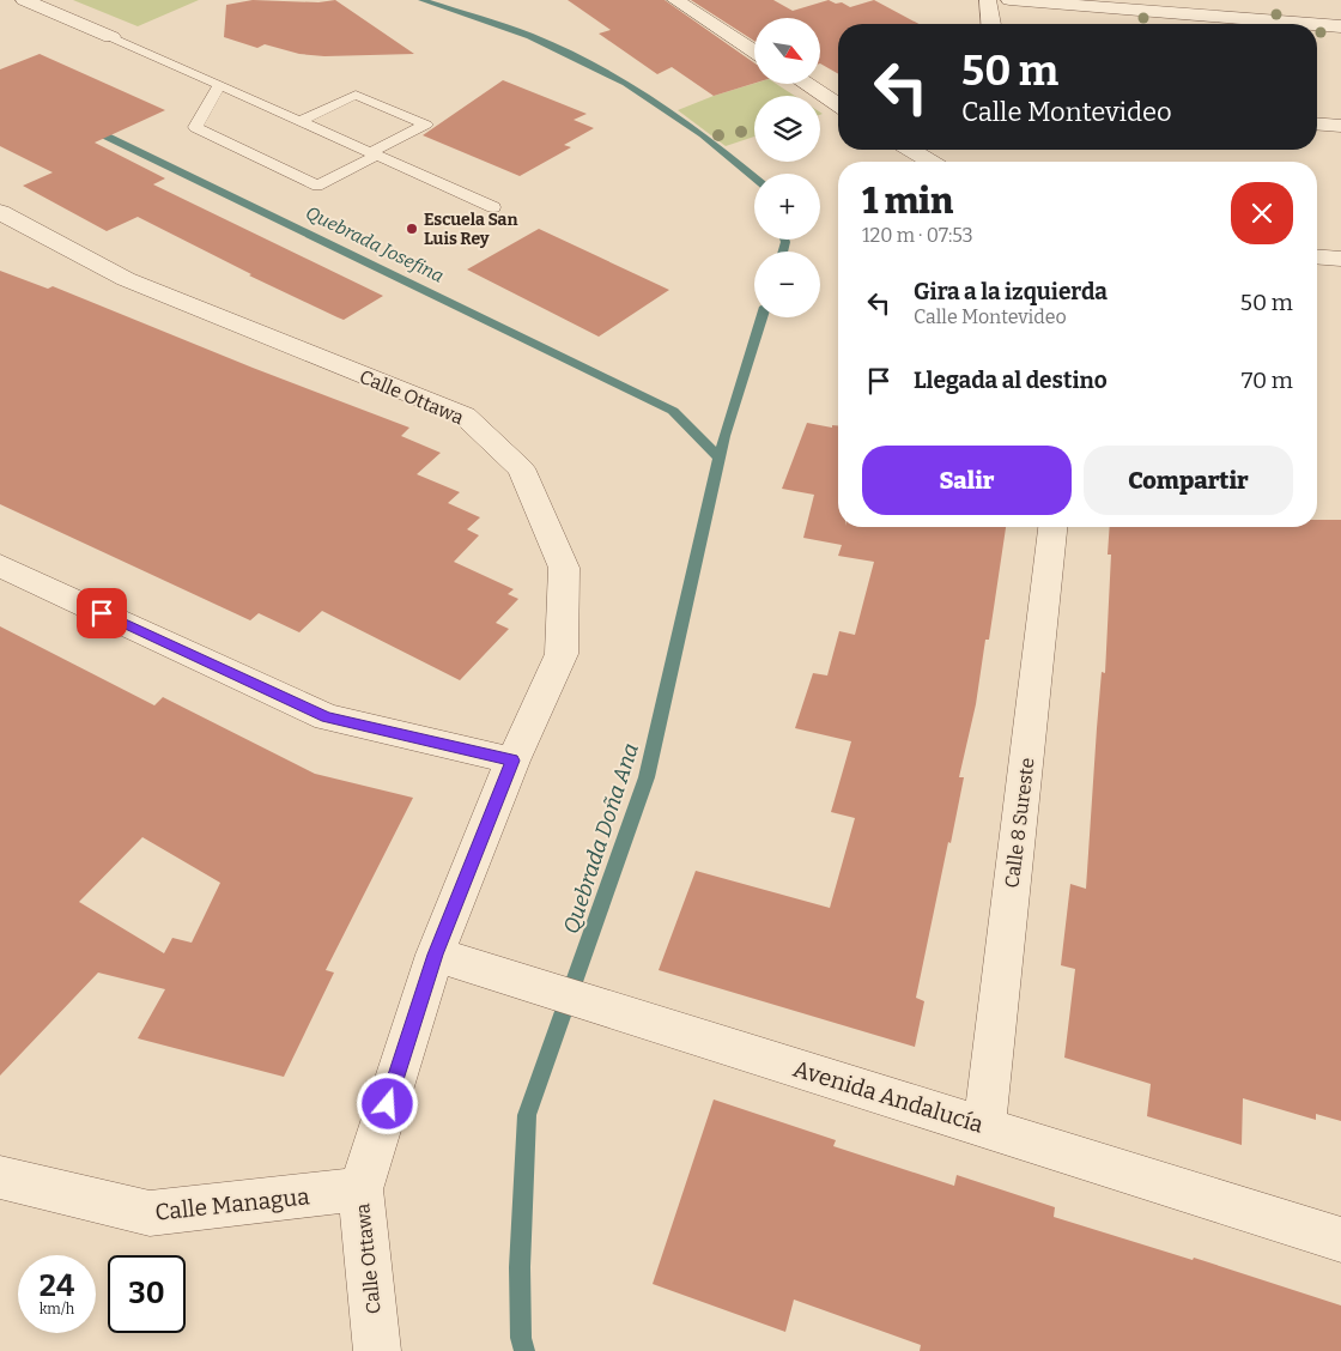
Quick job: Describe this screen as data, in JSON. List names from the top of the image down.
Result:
{
  "streets": {
    "street": [
      "Calle Ottawa",
      "Calle 8 Sureste",
      "Avenida Andalucía",
      "Calle Managua"
    ]
  },
  "crossings": [
    ["Calle Ottawa", "Avenida Andalucía"],
    ["Calle Ottawa", "Calle Managua"],
    ["Calle 8 Sureste", "Avenida Andalucía"]
  ],
  "water": ["Quebrada Josefina", "Quebrada Doña Ana"],
  "places": ["Escuela San Luis Rey"],
  "north": "bottom right",
  "page": {
    "map_buttons": ["+", "−"],
    "turn": ["50 m", "Calle Montevideo"],
    "heading": ["1 min", "120 m · 07:53"],
    "list": [
      {
        "name": "Gira a la izquierda",
        "note": "Calle Montevideo",
        "value": "50 m"
      },
      {
        "name": "Llegada al destino",
        "value": "70 m"
      }
    ],
    "buttons": ["Salir", "Compartir"],
    "speed": "24 km/h",
    "limit": "30"
  }
}
